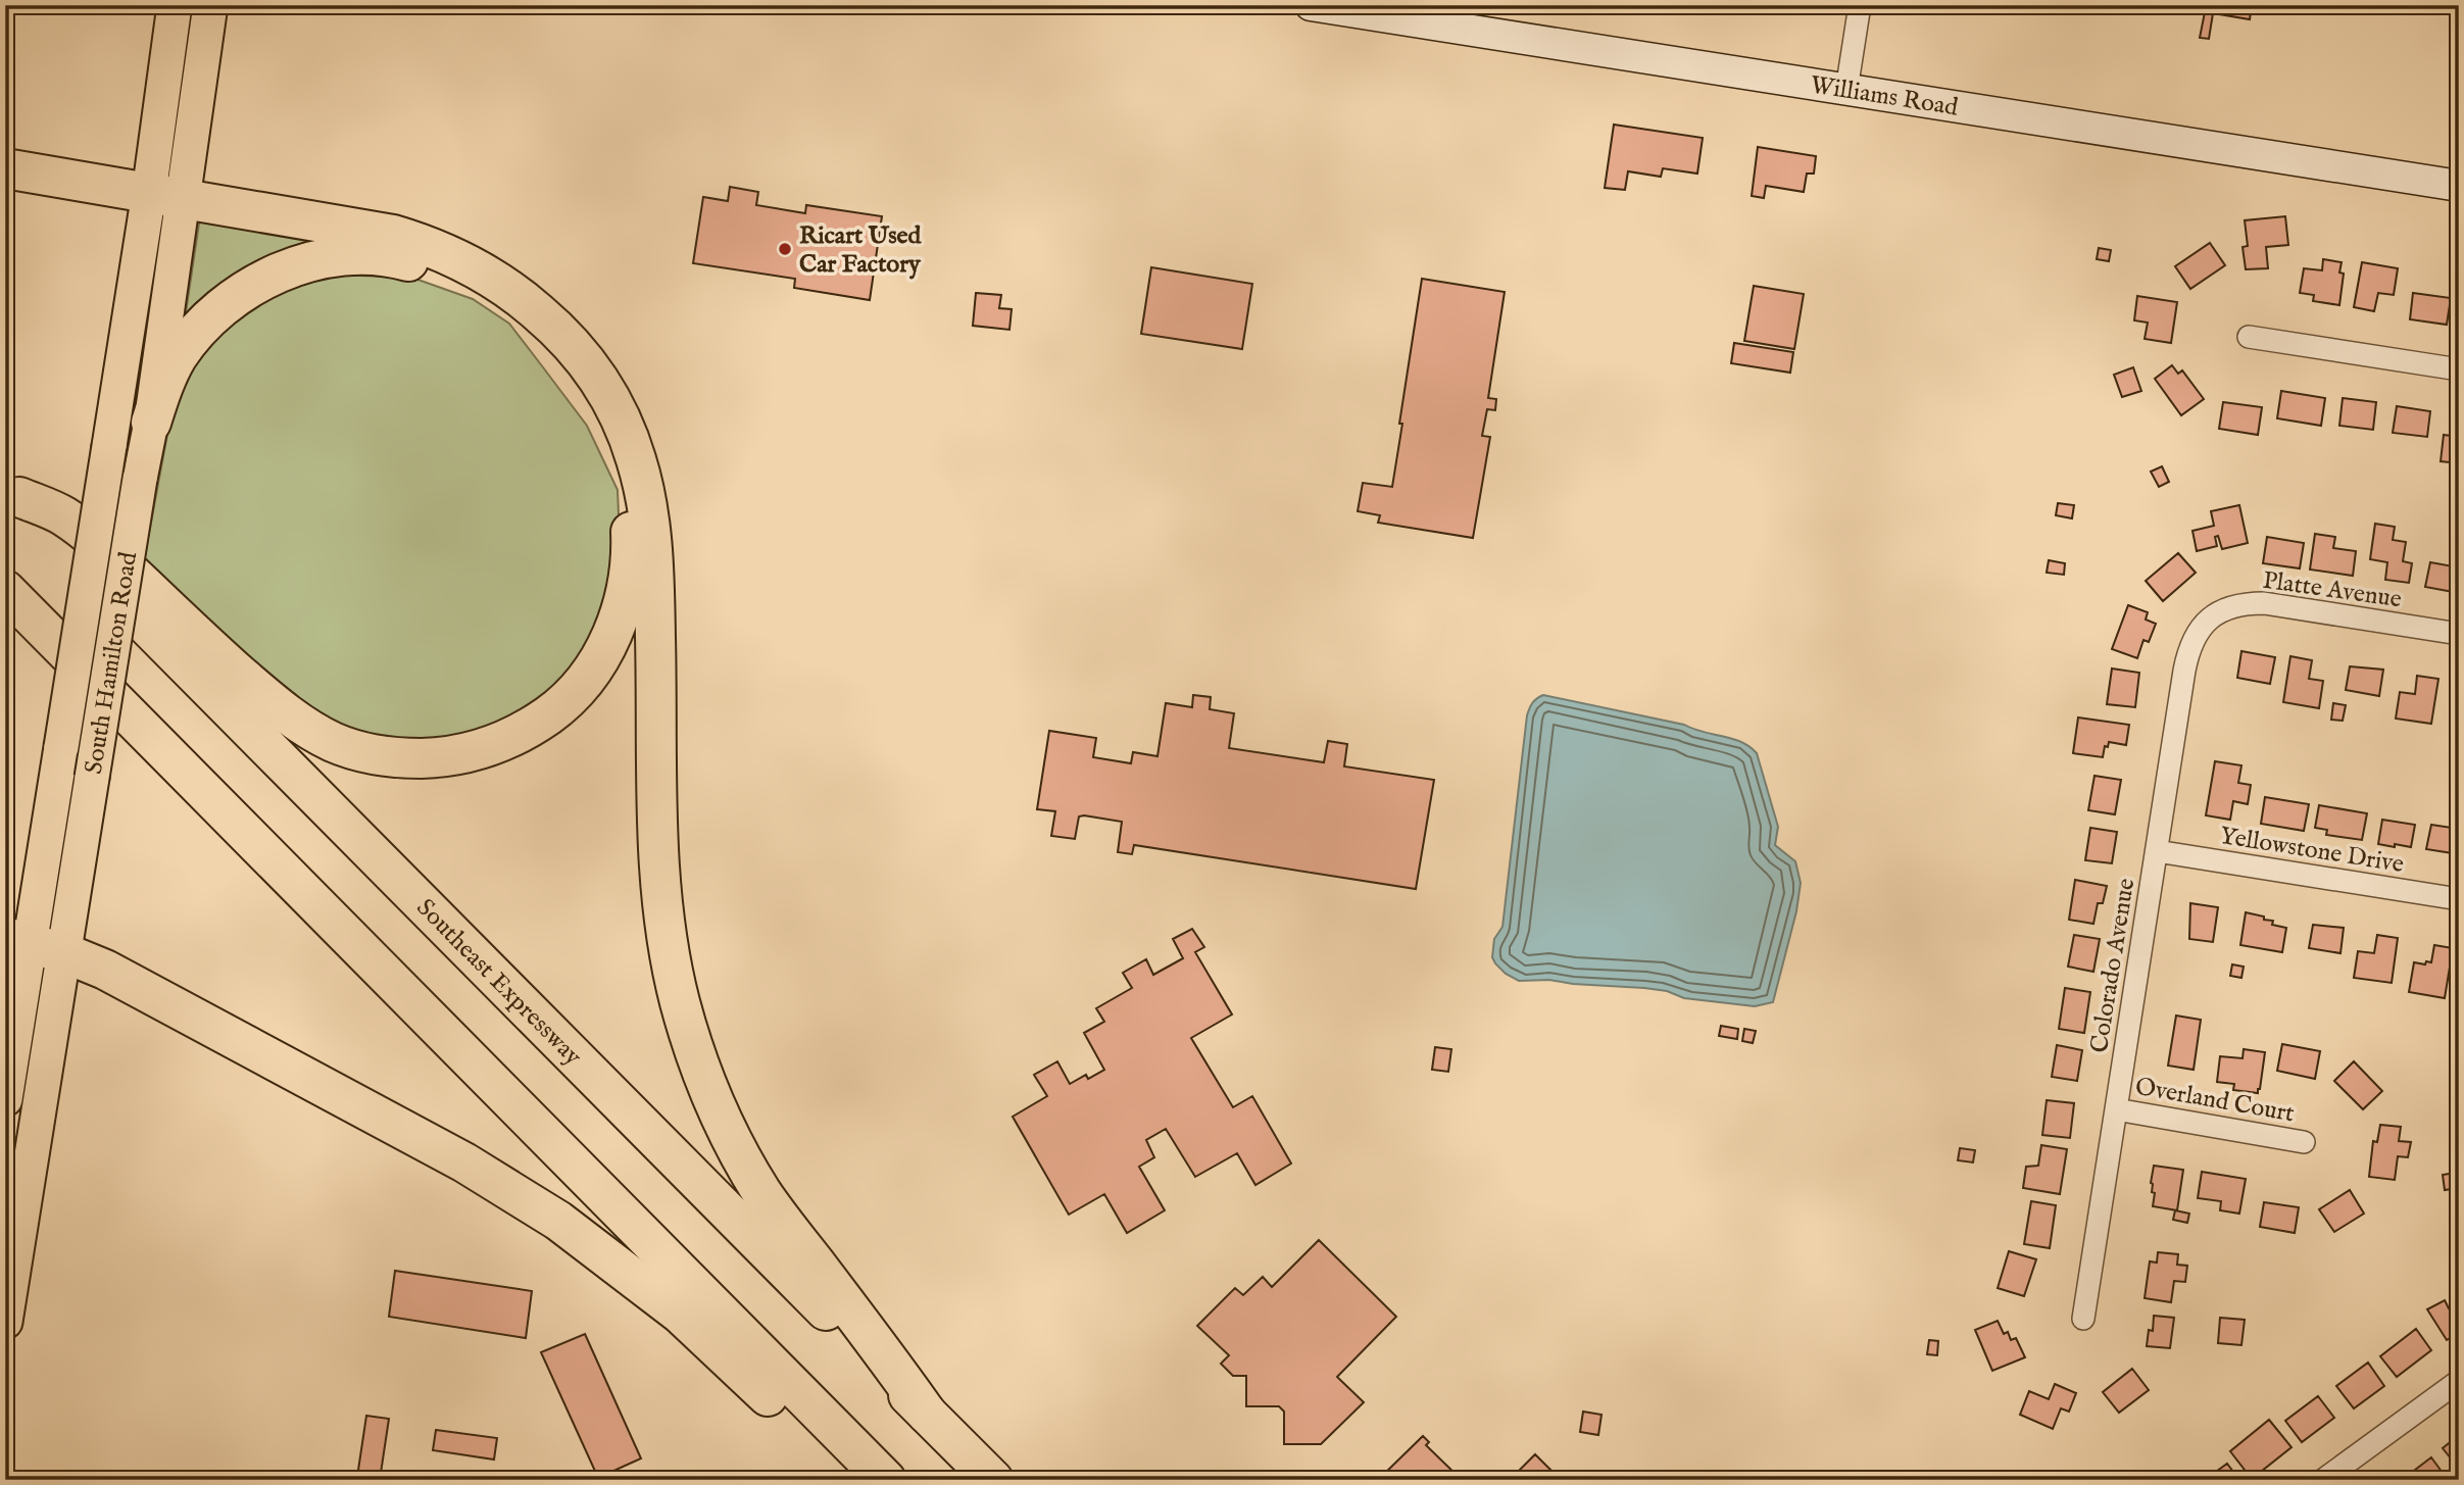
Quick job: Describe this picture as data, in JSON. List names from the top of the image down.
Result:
{
  "streets": {
    "highway": ["Southeast Expressway"],
    "main road": ["Williams Road", "South Hamilton Road"],
    "street": [
      "Platte Avenue",
      "Yellowstone Drive",
      "Colorado Avenue",
      "Overland Court"
    ]
  },
  "crossings": [
    ["Platte Avenue", "Colorado Avenue"],
    ["Yellowstone Drive", "Colorado Avenue"],
    ["Colorado Avenue", "Overland Court"]
  ],
  "places": ["Ricart Used Car Factory"]
}
